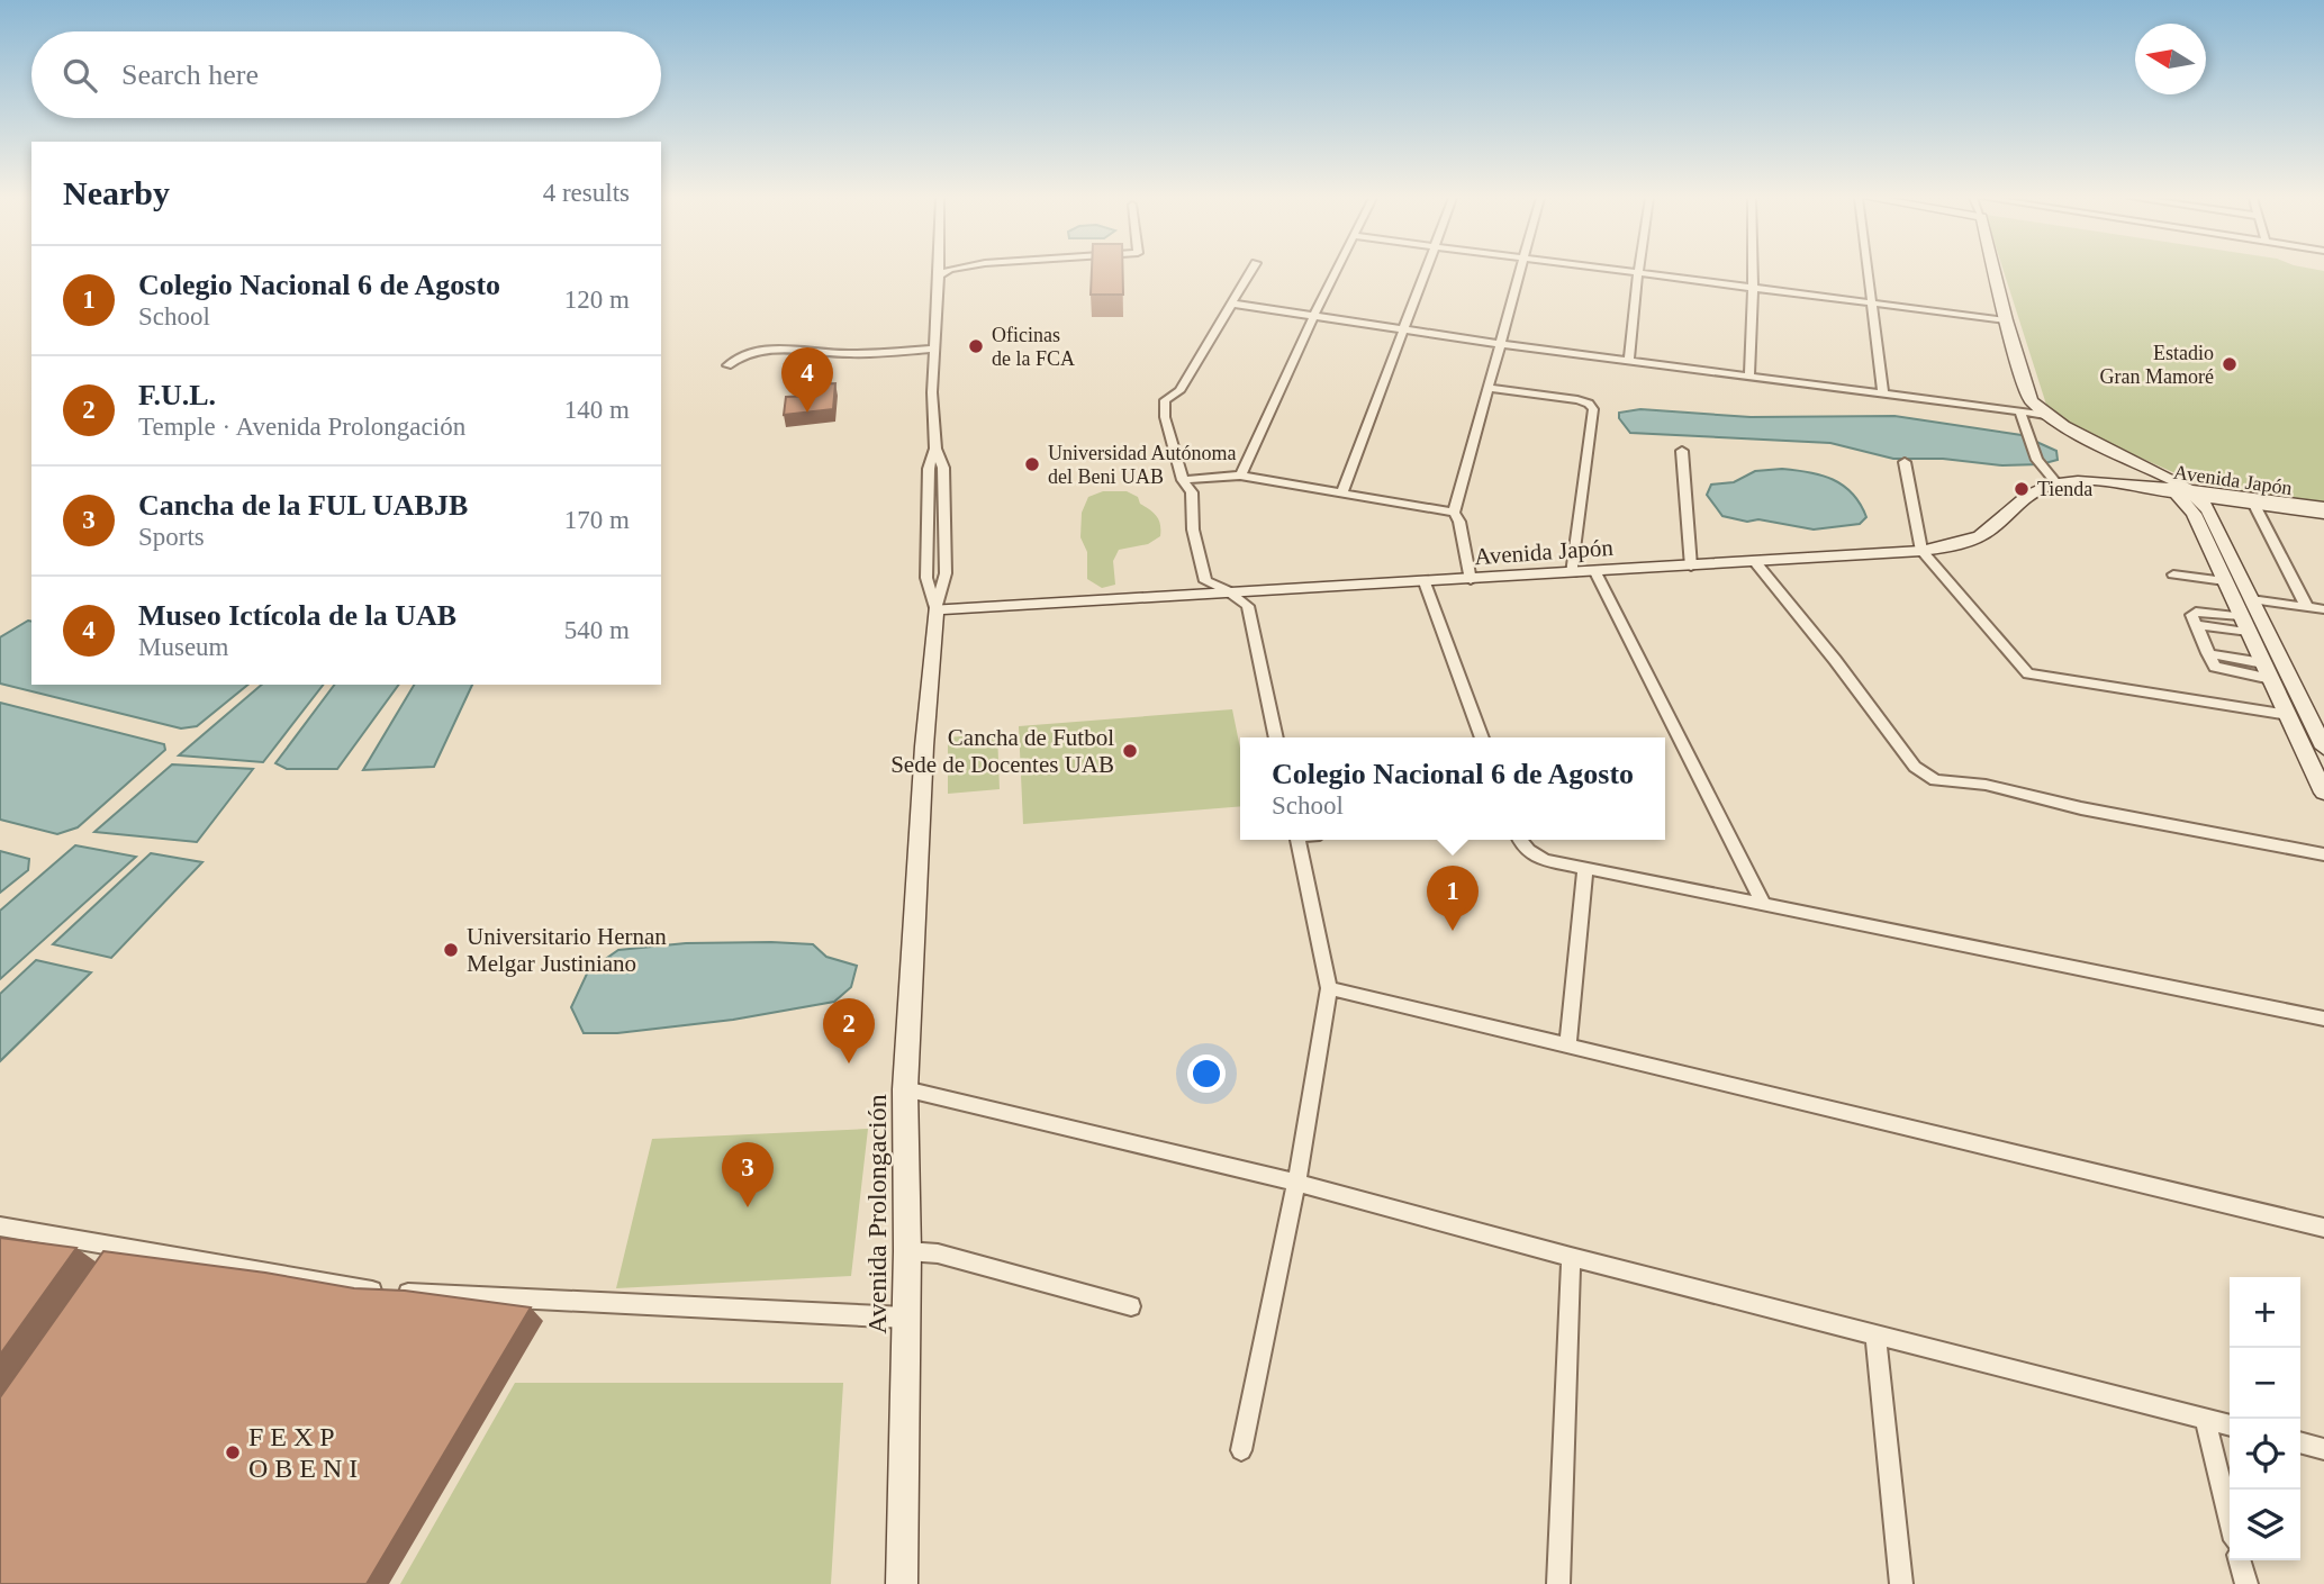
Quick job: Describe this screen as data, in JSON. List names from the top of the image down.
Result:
{
  "streets": {
    "street": ["Avenida Japón", "Avenida Prolongación"]
  },
  "crossings": [
    ["Avenida Japón", "Avenida Prolongación"]
  ],
  "places": [
    "Oficinas de la FCA",
    "Estadio Gran Mamoré",
    "Universidad Autónoma del Beni UAB",
    "Tienda",
    "Cancha de Futbol Sede de Docentes UAB",
    "Universitario Hernan Melgar Justiniano",
    "F E X P O B E N I"
  ],
  "north": "left",
  "page": {
    "search": "Search here",
    "heading": ["Nearby", "4 results"],
    "list": [
      {
        "mark": "1",
        "name": "Colegio Nacional 6 de Agosto",
        "note": "School",
        "value": "120 m"
      },
      {
        "mark": "2",
        "name": "F.U.L.",
        "note": "Temple · Avenida Prolongación",
        "value": "140 m"
      },
      {
        "mark": "3",
        "name": "Cancha de la FUL UABJB",
        "note": "Sports",
        "value": "170 m"
      },
      {
        "mark": "4",
        "name": "Museo Ictícola de la UAB",
        "note": "Museum",
        "value": "540 m"
      }
    ],
    "pins": [
      "4",
      "1",
      "2",
      "3"
    ],
    "popup": ["Colegio Nacional 6 de Agosto", "School"],
    "map_buttons": ["+", "−"]
  }
}
